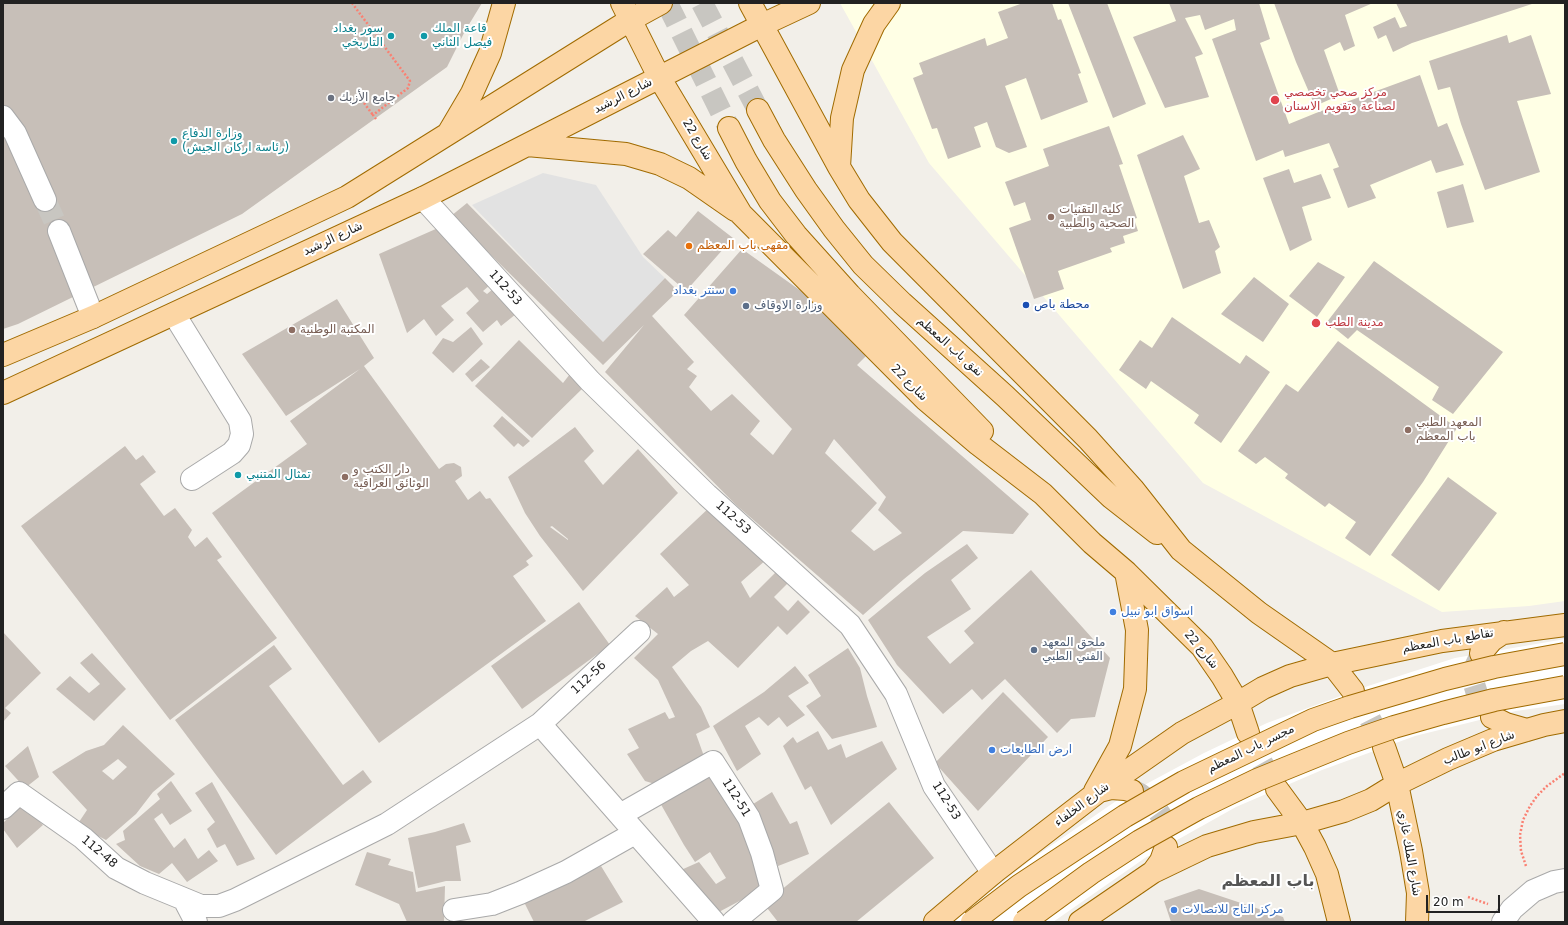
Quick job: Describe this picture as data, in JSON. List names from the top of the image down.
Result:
{
  "streets": {
    "main road": [
      "شارع الرشيد",
      "شارع 22",
      "نفق باب المعظم",
      "تقاطع باب المعظم",
      "شارع ابو طالب",
      "مجسر باب المعظم",
      "شارع الخلفاء",
      "شارع الملك غازي"
    ],
    "street": [
      "112-53",
      "112-56",
      "112-51",
      "112-48"
    ]
  },
  "crossings": [
    ["شارع الرشيد", "شارع 22"],
    ["شارع الرشيد", "112-53"],
    ["شارع 22", "تقاطع باب المعظم"],
    ["شارع 22", "شارع الخلفاء"],
    ["112-53", "شارع الخلفاء"],
    ["تقاطع باب المعظم", "شارع الخلفاء"],
    ["112-56", "112-48"],
    ["شارع ابو طالب", "شارع الملك غازي"]
  ],
  "districts": ["باب المعظم"],
  "places": [
    "سور بغداد التاريخي",
    "قاعة الملك فيصل الثاني",
    "جامع الأزبك",
    "مركز صحي تخصصي لصناعة وتقويم الاسنان",
    "وزارة الدفاع (رئاسة اركان الجيش)",
    "كلية التقنيات الصحية والطبية",
    "مقهى باب المعظم",
    "سنتر بغداد",
    "محطة باص",
    "وزارة الاوقاف",
    "مدينة الطب",
    "المكتبة الوطنية",
    "المعهد الطبي باب المعظم",
    "تمثال المتنبي",
    "دار الكتب و الوثائق العراقية",
    "اسواق ابو نبيل",
    "ملحق المعهد الفني الطبي",
    "ارض الطابعات",
    "مركز التاج للاتصالات"
  ],
  "scale_bar": "20 m"
}
